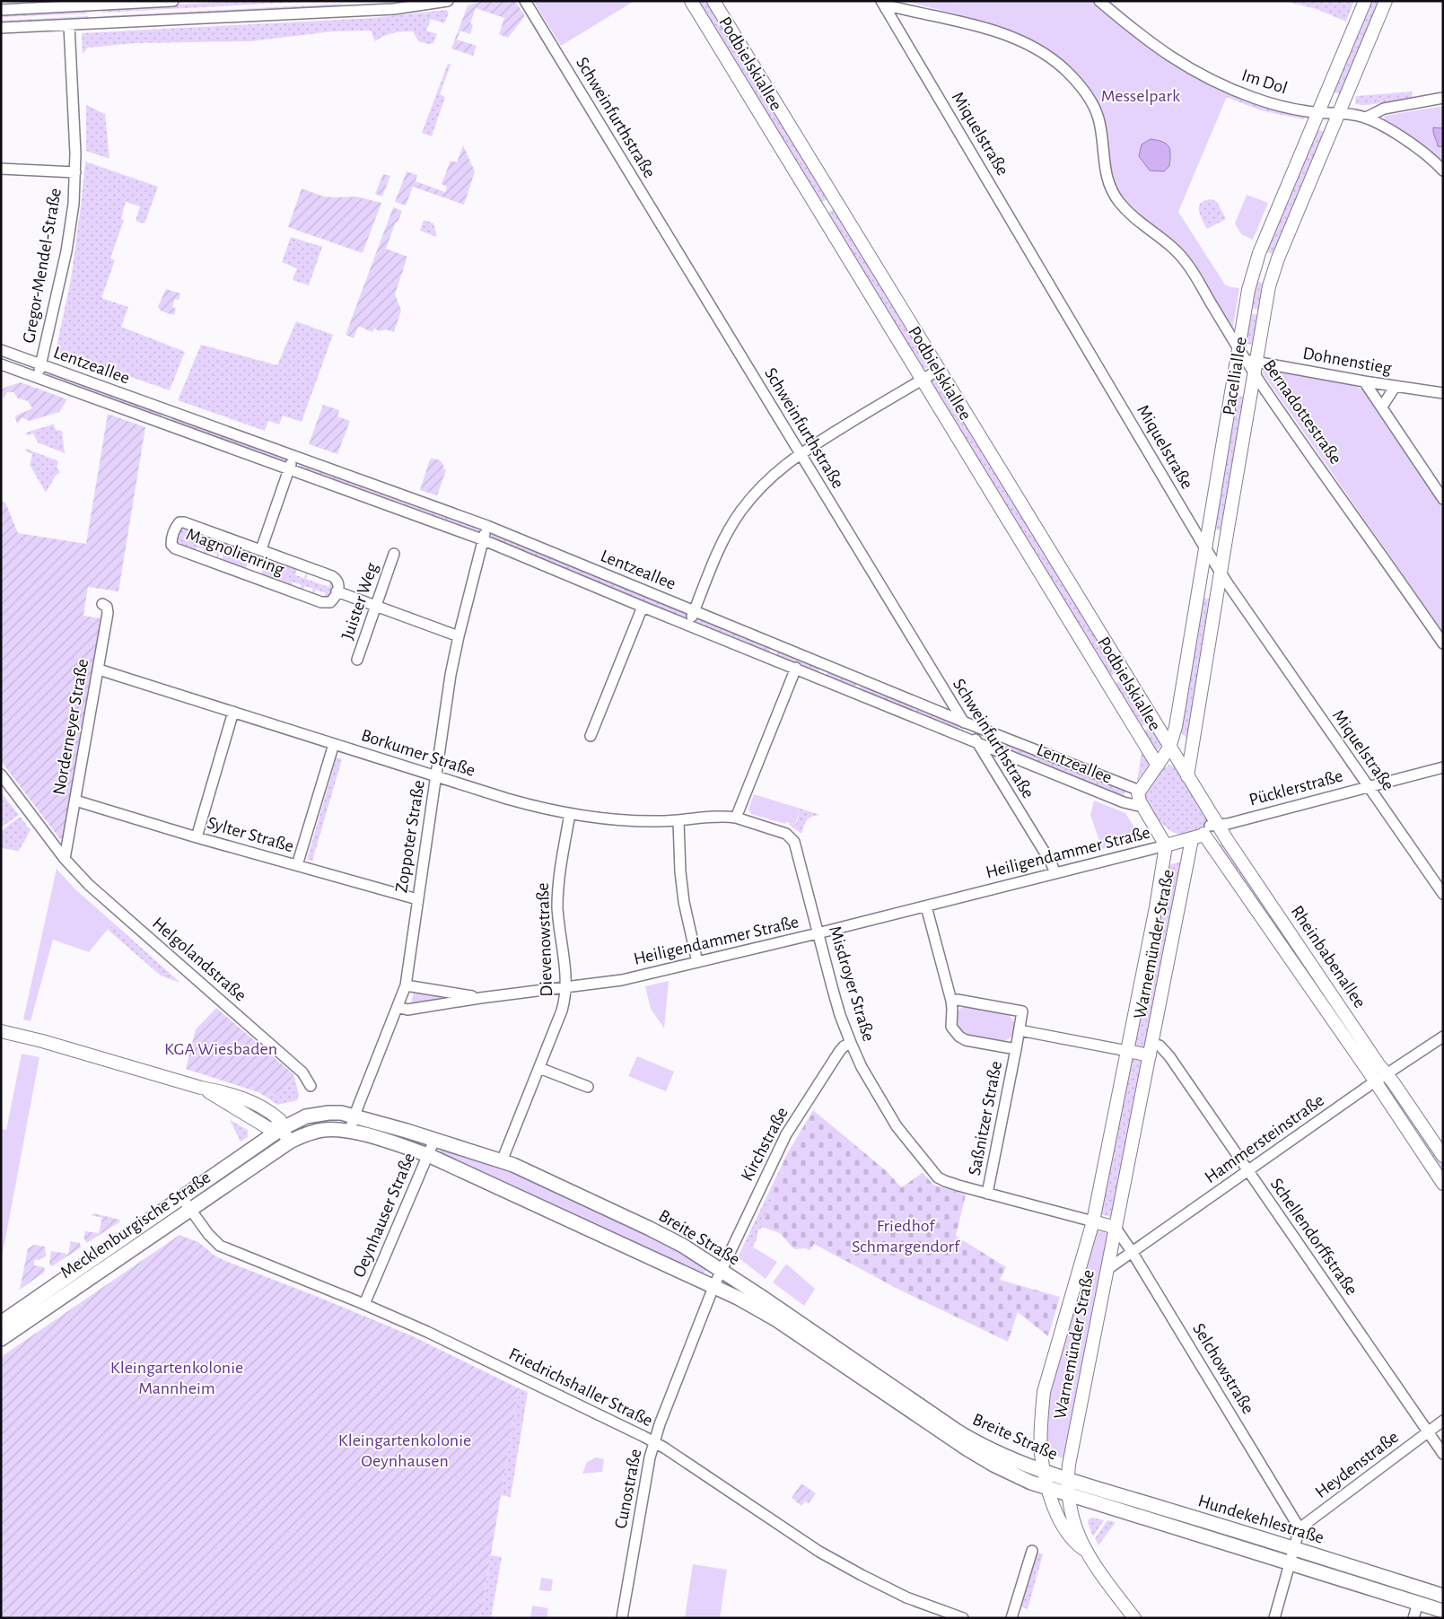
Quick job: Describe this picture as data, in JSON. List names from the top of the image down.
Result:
{
  "streets": {
    "main road": ["Mecklenburgische Straße", "Breite Straße", "Hundekehlestraße"],
    "street": [
      "Podbielskiallee",
      "Im Dol",
      "Schweinfurthstraße",
      "Miquelstraße",
      "Gregor-Mendel-Straße",
      "Dohnenstieg",
      "Lentzeallee",
      "Pacelliallee",
      "Bernadottestraße",
      "Magnolienring",
      "Juister Weg",
      "Norderneyer Straße",
      "Borkumer Straße",
      "Pücklerstraße",
      "Sylter Straße",
      "Zoppoter Straße",
      "Heiligendammer Straße",
      "Dievenowstraße",
      "Warnemünder Straße",
      "Rheinbabenallee",
      "Helgolandstraße",
      "Misdroyer Straße",
      "Saßnitzer Straße",
      "Hammersteinstraße",
      "Kirchstraße",
      "Oeynhauser Straße",
      "Schellendorffstraße",
      "Selchowstraße",
      "Friedrichshaller Straße",
      "Heydenstraße",
      "Cunostraße"
    ]
  },
  "crossings": [
    ["Podbielskiallee", "Pacelliallee"],
    ["Podbielskiallee", "Rheinbabenallee"],
    ["Im Dol", "Pacelliallee"],
    ["Schweinfurthstraße", "Lentzeallee"],
    ["Schweinfurthstraße", "Heiligendammer Straße"],
    ["Miquelstraße", "Pacelliallee"],
    ["Miquelstraße", "Bernadottestraße"],
    ["Miquelstraße", "Pücklerstraße"],
    ["Gregor-Mendel-Straße", "Lentzeallee"],
    ["Dohnenstieg", "Pacelliallee"],
    ["Dohnenstieg", "Bernadottestraße"],
    ["Lentzeallee", "Pacelliallee"],
    ["Lentzeallee", "Magnolienring"],
    ["Lentzeallee", "Zoppoter Straße"],
    ["Pacelliallee", "Bernadottestraße"],
    ["Pacelliallee", "Rheinbabenallee"],
    ["Norderneyer Straße", "Borkumer Straße"],
    ["Norderneyer Straße", "Sylter Straße"],
    ["Norderneyer Straße", "Helgolandstraße"],
    ["Borkumer Straße", "Zoppoter Straße"],
    ["Borkumer Straße", "Dievenowstraße"],
    ["Borkumer Straße", "Misdroyer Straße"],
    ["Pücklerstraße", "Warnemünder Straße"],
    ["Pücklerstraße", "Rheinbabenallee"],
    ["Sylter Straße", "Zoppoter Straße"],
    ["Zoppoter Straße", "Heiligendammer Straße"],
    ["Zoppoter Straße", "Breite Straße"],
    ["Heiligendammer Straße", "Dievenowstraße"],
    ["Heiligendammer Straße", "Warnemünder Straße"],
    ["Heiligendammer Straße", "Misdroyer Straße"],
    ["Dievenowstraße", "Breite Straße"],
    ["Warnemünder Straße", "Rheinbabenallee"],
    ["Warnemünder Straße", "Misdroyer Straße"],
    ["Warnemünder Straße", "Hammersteinstraße"],
    ["Warnemünder Straße", "Schellendorffstraße"],
    ["Warnemünder Straße", "Breite Straße"],
    ["Warnemünder Straße", "Selchowstraße"],
    ["Warnemünder Straße", "Hundekehlestraße"],
    ["Rheinbabenallee", "Hammersteinstraße"],
    ["Misdroyer Straße", "Saßnitzer Straße"],
    ["Misdroyer Straße", "Kirchstraße"],
    ["Hammersteinstraße", "Schellendorffstraße"],
    ["Hammersteinstraße", "Selchowstraße"],
    ["Kirchstraße", "Breite Straße"],
    ["Kirchstraße", "Cunostraße"],
    ["Oeynhauser Straße", "Breite Straße"],
    ["Oeynhauser Straße", "Friedrichshaller Straße"],
    ["Mecklenburgische Straße", "Breite Straße"],
    ["Mecklenburgische Straße", "Friedrichshaller Straße"],
    ["Schellendorffstraße", "Heydenstraße"],
    ["Breite Straße", "Cunostraße"],
    ["Breite Straße", "Hundekehlestraße"],
    ["Selchowstraße", "Heydenstraße"],
    ["Selchowstraße", "Hundekehlestraße"],
    ["Friedrichshaller Straße", "Cunostraße"],
    ["Heydenstraße", "Hundekehlestraße"]
  ],
  "parks": [
    "Messelpark",
    "KGA Wiesbaden",
    "Friedhof Schmargendorf",
    "Kleingartenkolonie Mannheim",
    "Kleingartenkolonie Oeynhausen"
  ]
}
